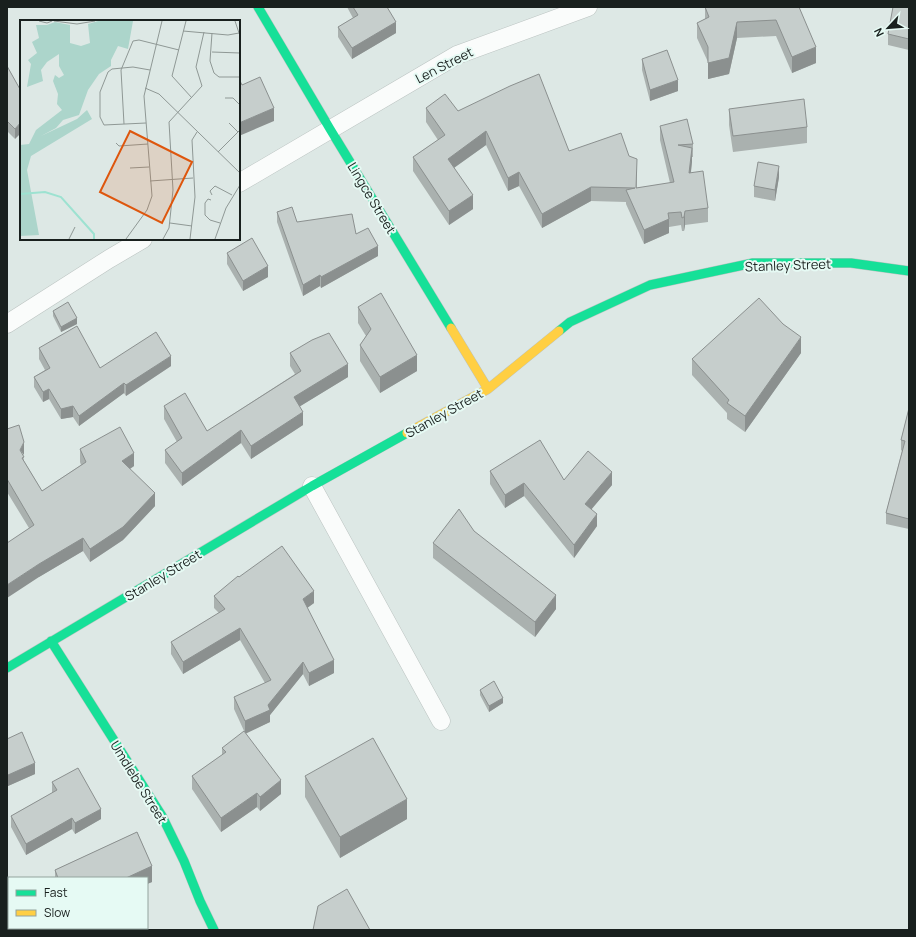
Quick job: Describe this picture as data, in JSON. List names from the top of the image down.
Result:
{
  "streets": {
    "street": [
      "Len Street",
      "Lingce Street",
      "Stanley Street",
      "Umdlebe Street"
    ]
  },
  "crossings": [
    ["Len Street", "Lingce Street"],
    ["Lingce Street", "Stanley Street"],
    ["Stanley Street", "Umdlebe Street"]
  ],
  "legend": ["Fast", "Slow"],
  "north": "bottom left"
}
